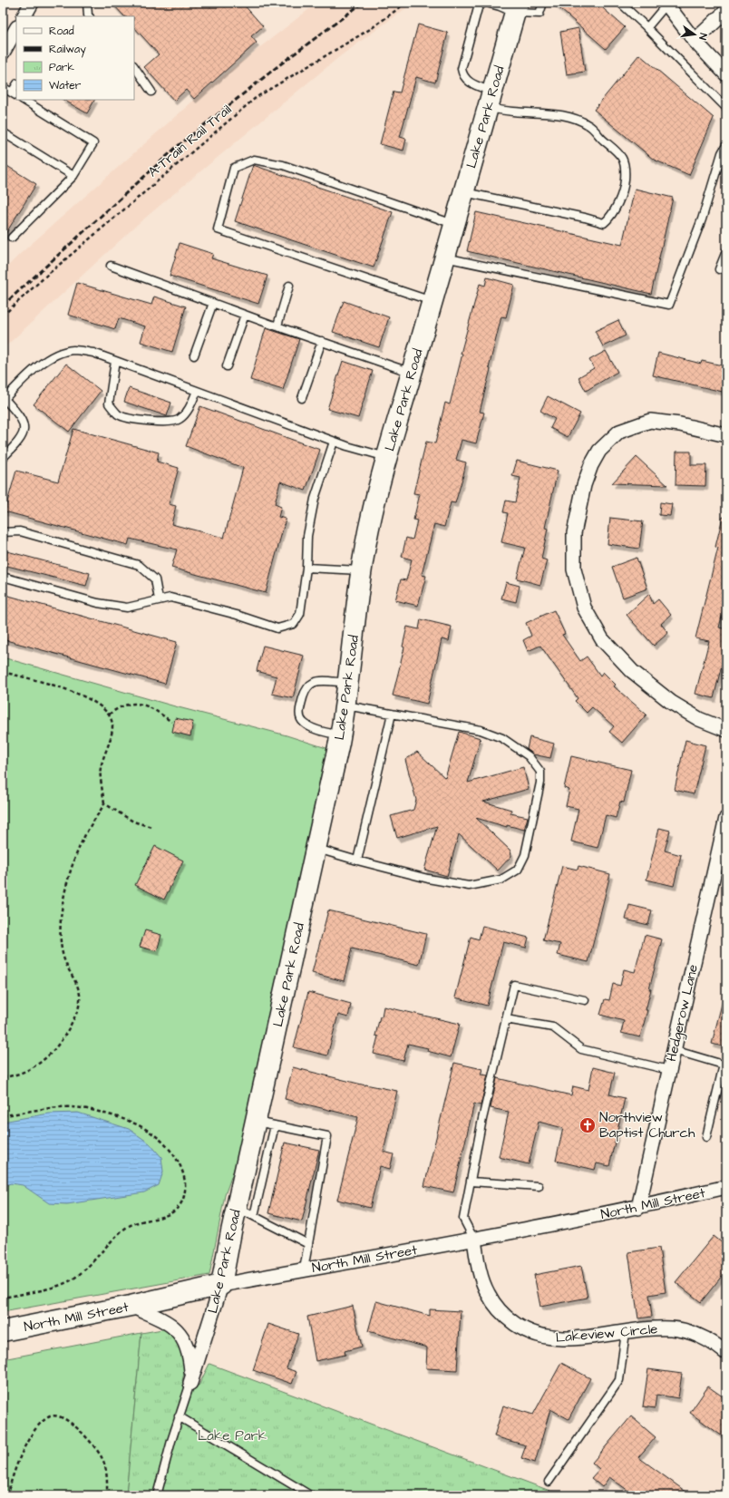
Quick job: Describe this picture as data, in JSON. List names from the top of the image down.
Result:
{
  "streets": {
    "main road": ["Lake Park Road", "North Mill Street"],
    "street": ["Hedgerow Lane", "Lakeview Circle"],
    "path": ["A-Train Rail Trail"]
  },
  "crossings": [
    ["Lake Park Road", "North Mill Street"],
    ["Hedgerow Lane", "North Mill Street"],
    ["North Mill Street", "Lakeview Circle"]
  ],
  "parks": ["Lake Park"],
  "places": {
    "church": ["Northview Baptist Church"]
  },
  "legend": [
    "Road",
    "Railway",
    "Park",
    "Water"
  ],
  "north": "right"
}
